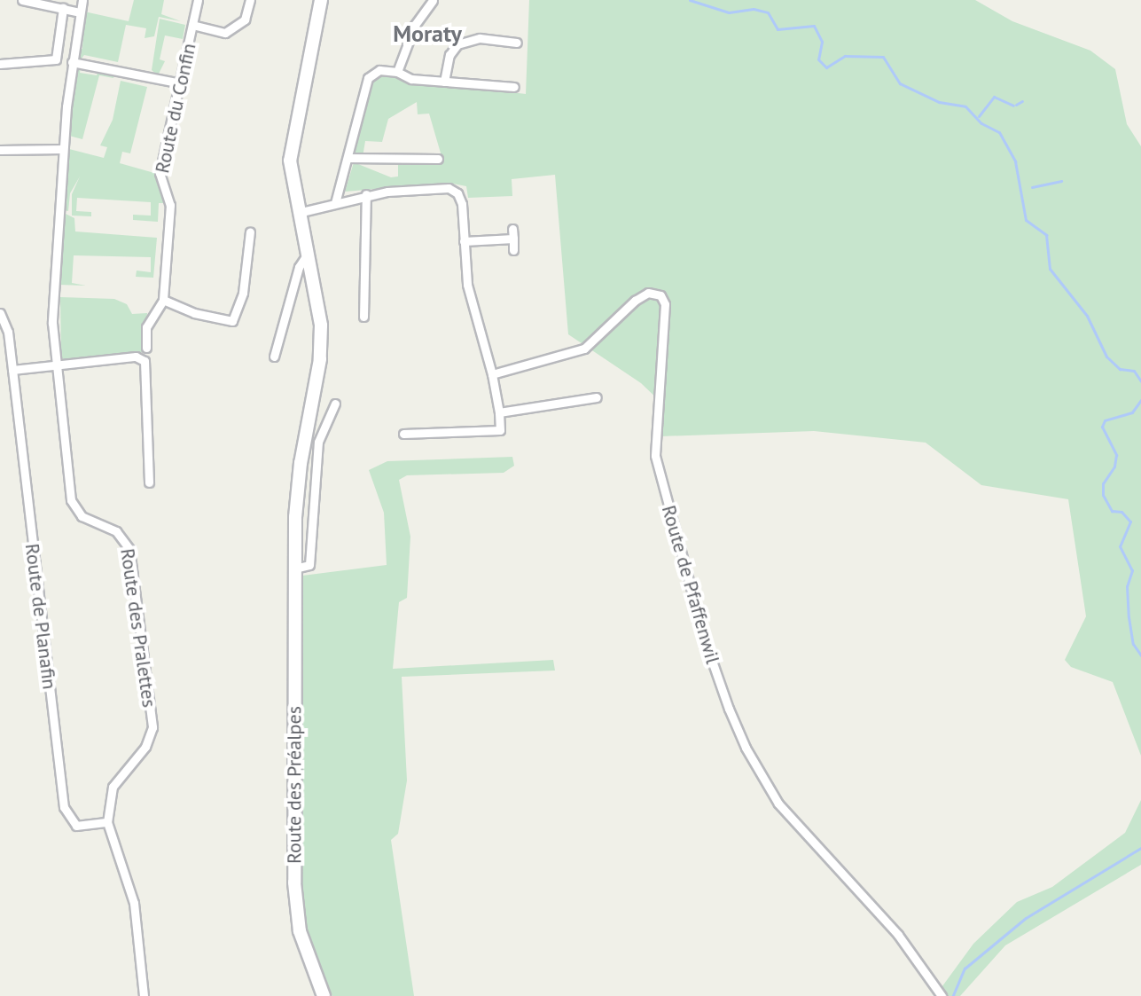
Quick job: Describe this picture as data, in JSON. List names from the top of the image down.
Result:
{
  "streets": {
    "main road": ["Route des Préalpes"],
    "street": [
      "Route du Confin",
      "Route de Pfaffenwil",
      "Route de Planafin",
      "Route des Pralettes"
    ]
  },
  "crossings": [
    ["Route de Planafin", "Route des Pralettes"]
  ],
  "districts": ["Moraty"]
}
